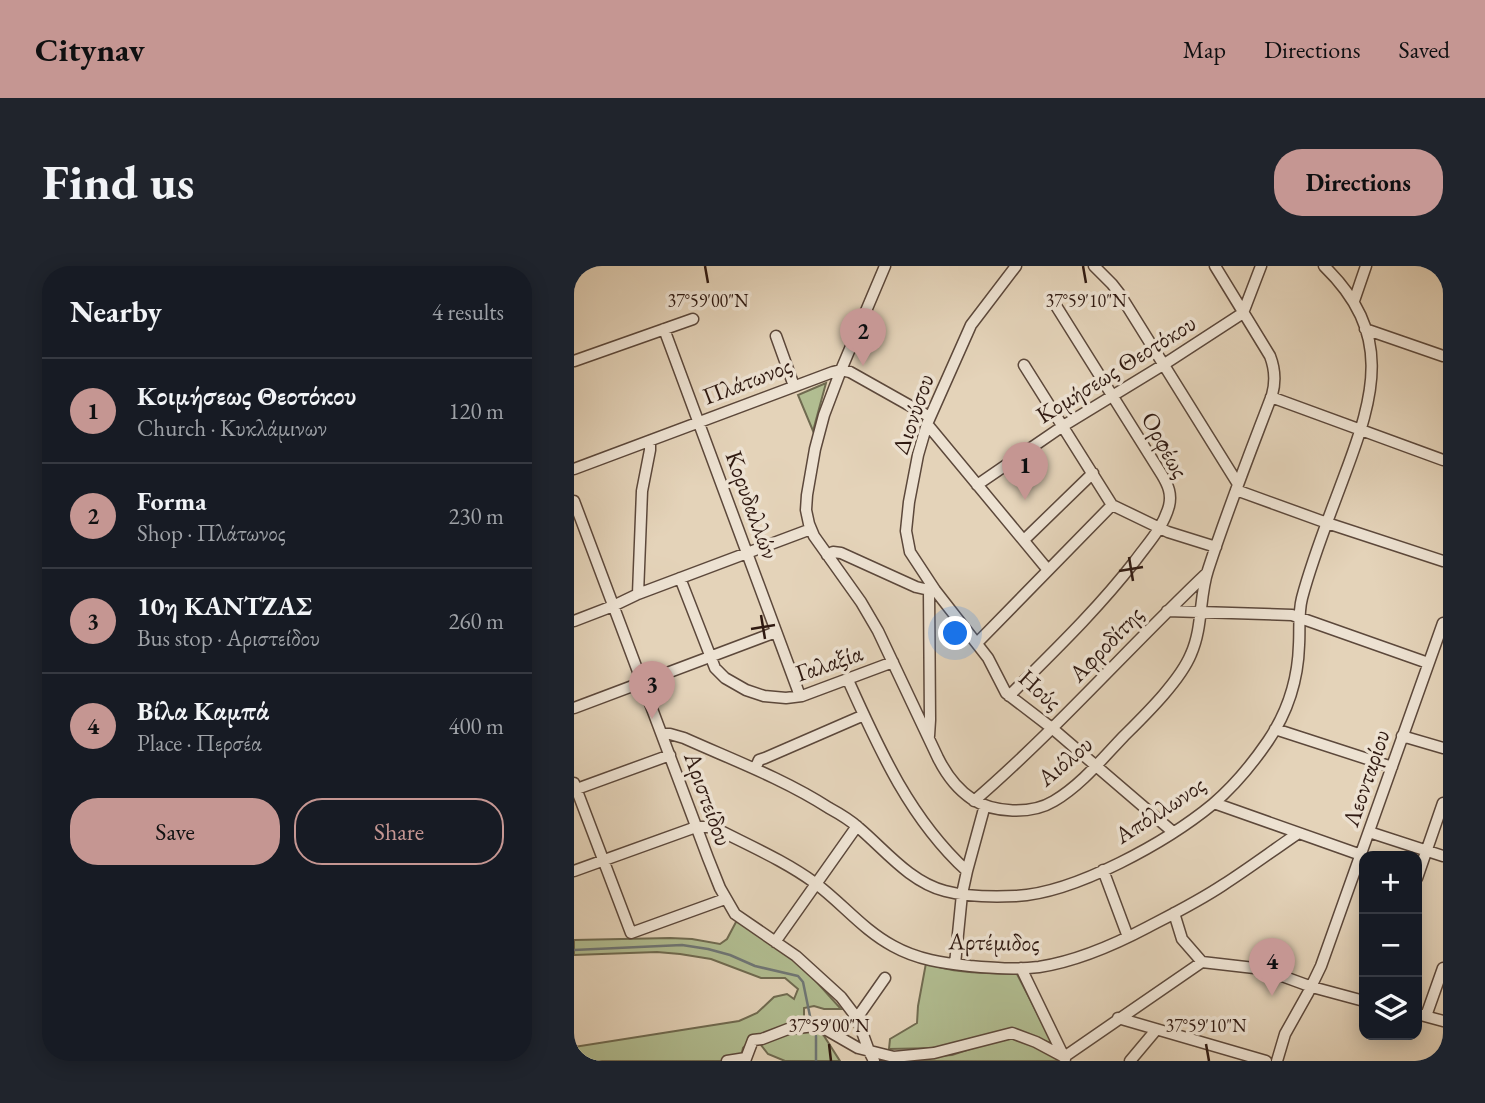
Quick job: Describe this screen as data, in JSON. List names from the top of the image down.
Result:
{
  "streets": {
    "street": [
      "Κομήσεως Θεοτόκου",
      "Πλάτωνος",
      "Διονύσου",
      "Ορφέως",
      "Κορυδαλλών",
      "Αφροδίτης",
      "Γαλαξία",
      "Ηούς",
      "Αιόλου",
      "Λεονταρίου",
      "Αριστείδου",
      "Απόλλωνος",
      "Αρτέμιδος"
    ]
  },
  "crossings": [
    ["Κομήσεως Θεοτόκου", "Ορφέως"],
    ["Κομήσεως Θεοτόκου", "Αιόλου"],
    ["Πλάτωνος", "Κορυδαλλών"],
    ["Διονύσου", "Ηούς"],
    ["Ορφέως", "Ηούς"],
    ["Κορυδαλλών", "Γαλαξία"],
    ["Αφροδίτης", "Ηούς"],
    ["Αφροδίτης", "Αιόλου"],
    ["Ηούς", "Αιόλου"],
    ["Ηούς", "Απόλλωνος"],
    ["Αριστείδου", "Απόλλωνος"],
    ["Αριστείδου", "Αρτέμιδος"]
  ],
  "page": {
    "header": "Citynav",
    "nav": ["Map", "Directions", "Saved"],
    "buttons": [
      "Directions",
      ["Save", "Share"]
    ],
    "title": "Find us",
    "heading": ["Nearby", "4 results"],
    "pins": [
      "2",
      "1",
      "3",
      "4"
    ],
    "list": [
      {
        "mark": "1",
        "name": "Κοιμήσεως Θεοτόκου",
        "note": "Church · Κυκλάμινων",
        "value": "120 m"
      },
      {
        "mark": "2",
        "name": "Forma",
        "note": "Shop · Πλάτωνος",
        "value": "230 m"
      },
      {
        "mark": "3",
        "name": "10η ΚΑΝΤΖΑΣ",
        "note": "Bus stop · Αριστείδου",
        "value": "260 m"
      },
      {
        "mark": "4",
        "name": "Βίλα Καμπά",
        "note": "Place · Περσέα",
        "value": "400 m"
      }
    ],
    "map_buttons": ["+", "−"]
  },
  "coordinates": ["37°59'00\"N", "37°59'10\"N"]
}
